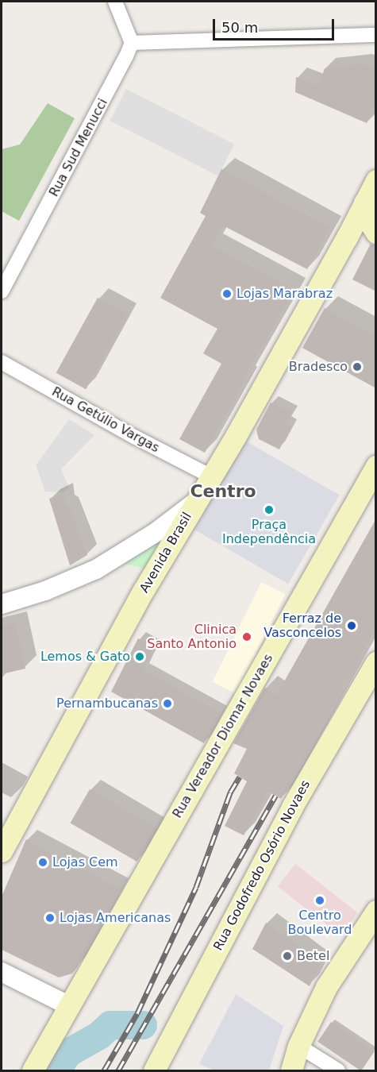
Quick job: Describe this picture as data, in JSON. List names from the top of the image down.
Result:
{
  "streets": {
    "main road": ["Avenida Brasil", "Rua Vereador Diomar Novaes", "Rua Godofredo Osório Novaes"],
    "street": ["Rua Sud Menucci", "Rua Getúlio Vargas"]
  },
  "crossings": [
    ["Rua Getúlio Vargas", "Avenida Brasil"]
  ],
  "districts": ["Centro"],
  "places": [
    "Lojas Marabraz",
    "Bradesco",
    "Praça Independência",
    "Ferraz de Vasconcelos",
    "Clinica Santo Antonio",
    "Lemos & Gato",
    "Pernambucanas",
    "Lojas Cem",
    "Centro Boulevard",
    "Lojas Americanas",
    "Betel"
  ],
  "scale_bar": "50 m"
}
